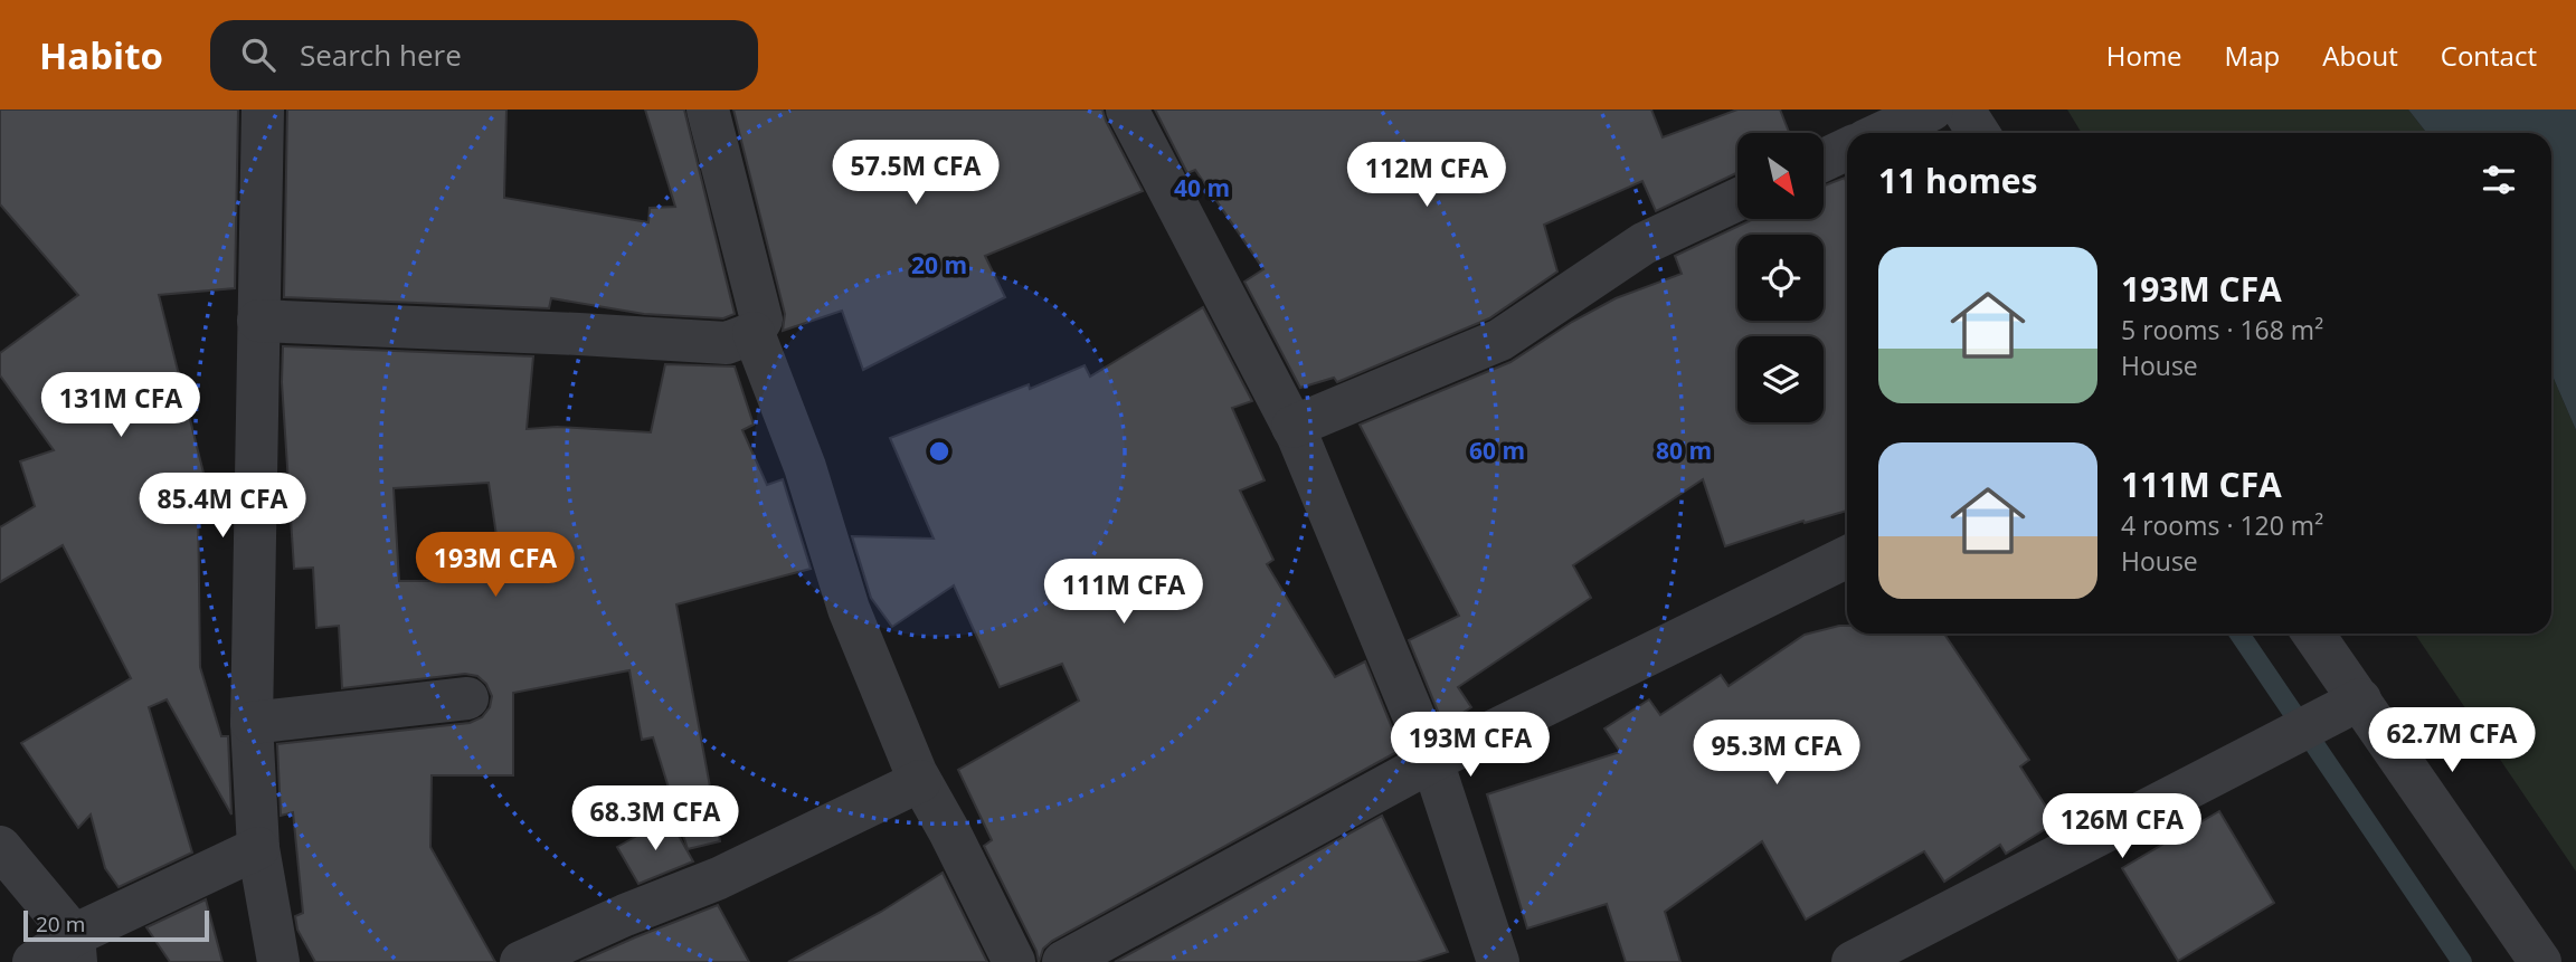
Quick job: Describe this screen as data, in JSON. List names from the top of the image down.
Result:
{
  "scale_bar": "20 m",
  "north": "bottom right",
  "page": {
    "header": "Habito",
    "search": "Search here",
    "nav": [
      "Home",
      "Map",
      "About",
      "Contact"
    ],
    "heading": "11 homes",
    "price": [
      "57.5M CFA",
      "112M CFA",
      "131M CFA",
      "85.4M CFA",
      "193M CFA",
      "111M CFA",
      "62.7M CFA",
      "193M CFA",
      "95.3M CFA",
      "68.3M CFA",
      "126M CFA"
    ],
    "list": [
      {
        "name": "193M CFA",
        "note": "5 rooms · 168 m² · House"
      },
      {
        "name": "111M CFA",
        "note": "4 rooms · 120 m² · House"
      }
    ],
    "scale": "20 m"
  },
  "rings": [
    "40 m",
    "20 m",
    "60 m",
    "80 m"
  ]
}
